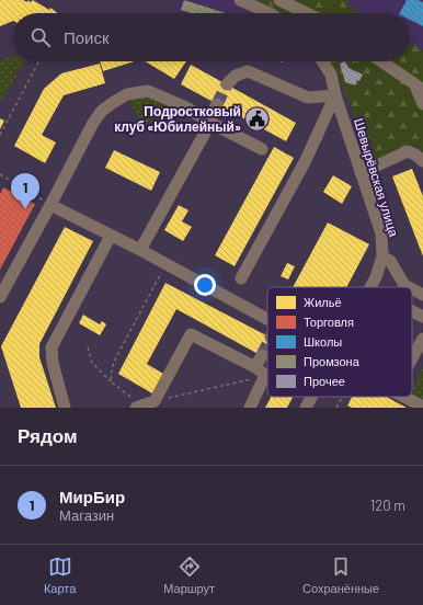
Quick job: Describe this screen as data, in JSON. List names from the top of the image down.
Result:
{
  "streets": {
    "street": ["Шевырёвская улица"]
  },
  "places": {
    "public building": ["Подростковый клуб «Юбилейный»"]
  },
  "legend": [
    "Жильё",
    "Торговля",
    "Школы",
    "Промзона",
    "Прочее"
  ],
  "page": {
    "search": "Поиск",
    "pins": "1",
    "heading": "Рядом",
    "list": [
      {
        "mark": "1",
        "name": "МирБир",
        "note": "Магазин",
        "value": "120 m"
      }
    ],
    "nav": ["Карта", "Маршрут", "Сохранённые"]
  }
}
